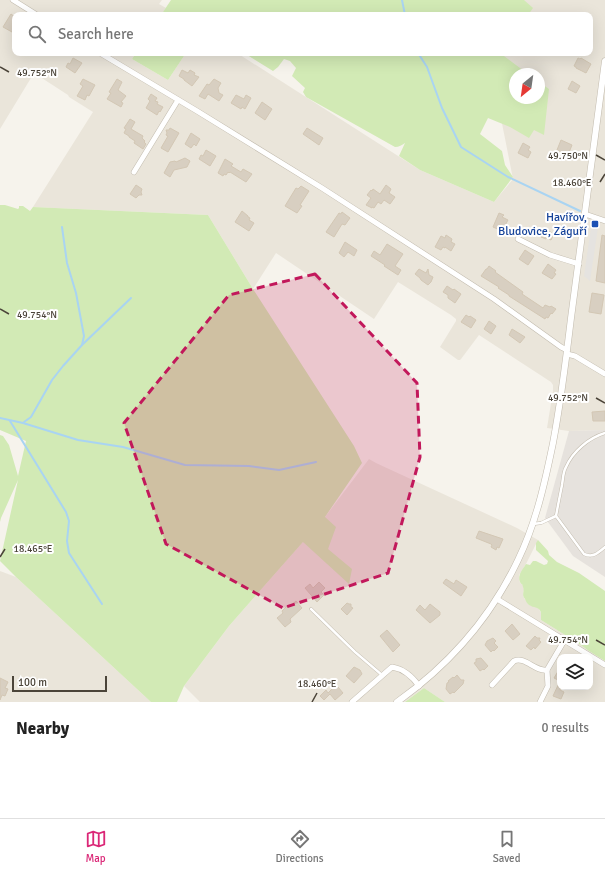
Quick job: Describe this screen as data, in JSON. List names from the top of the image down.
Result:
{
  "places": {
    "transit": ["Havířov, Bludovice, Záguří"]
  },
  "scale_bar": "100 m",
  "north": "bottom left",
  "page": {
    "search": "Search here",
    "scale": "100 m",
    "heading": ["Nearby", "0 results"],
    "nav": ["Map", "Directions", "Saved"]
  },
  "coordinates": [
    "49.752°N",
    "49.750°N",
    "18.460°E",
    "49.754°N",
    "18.465°E"
  ]
}
